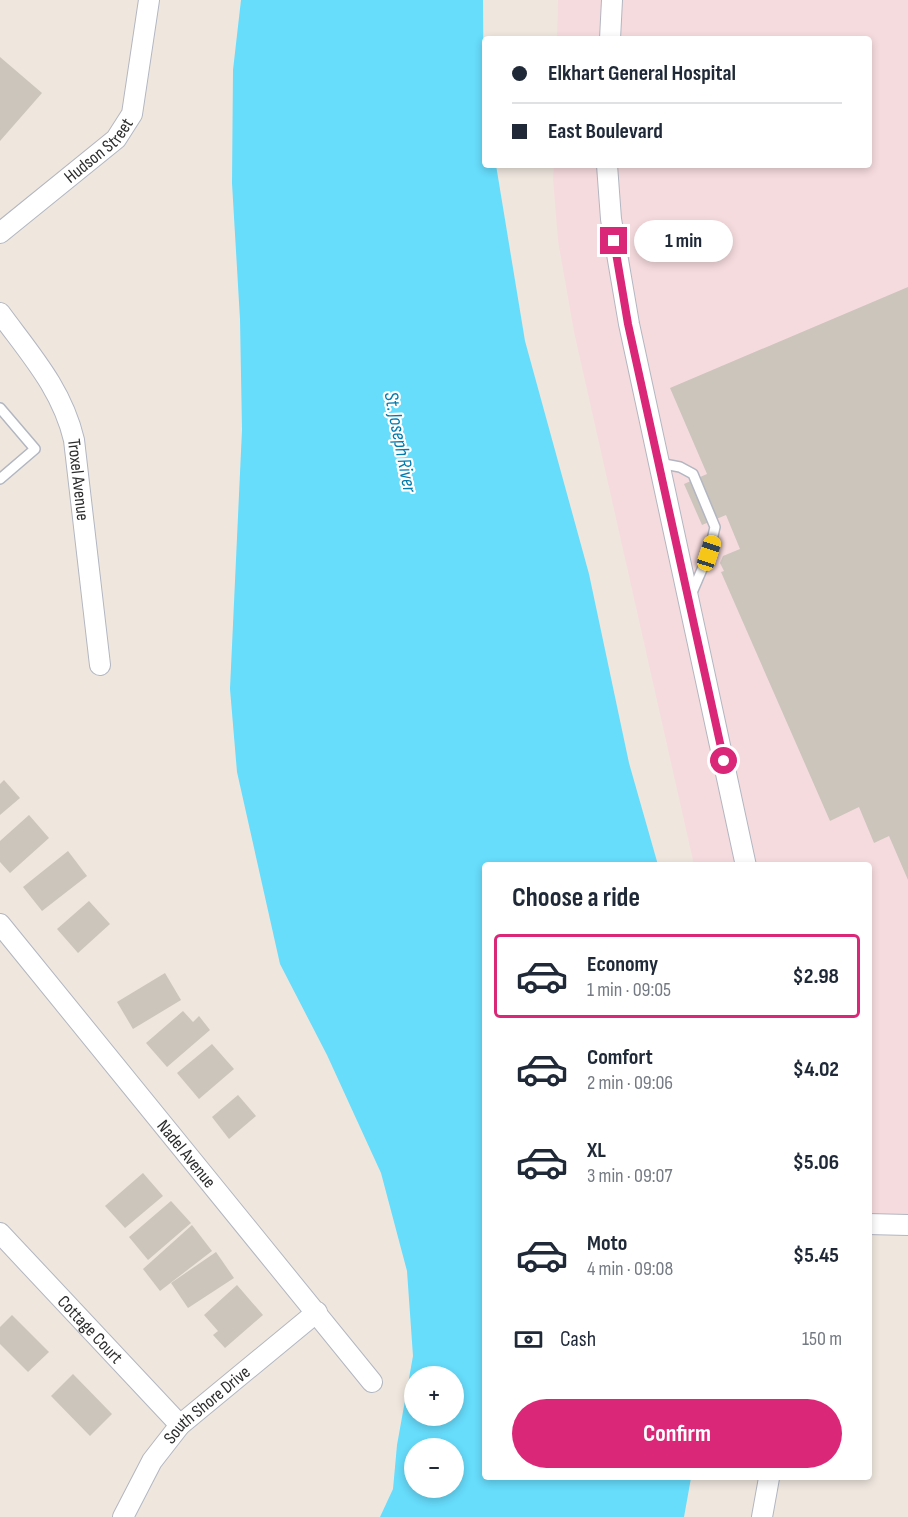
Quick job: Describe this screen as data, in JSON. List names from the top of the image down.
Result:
{
  "streets": {
    "street": [
      "Hudson Street",
      "Troxel Avenue",
      "Nadel Avenue",
      "Cottage Court",
      "South Shore Drive"
    ]
  },
  "crossings": [
    ["Nadel Avenue", "South Shore Drive"],
    ["Cottage Court", "South Shore Drive"]
  ],
  "water": ["St. Joseph River"],
  "page": {
    "banner": ["Elkhart General Hospital", "East Boulevard"],
    "bubble": "1 min",
    "heading": "Choose a ride",
    "list": [
      {
        "name": "Economy",
        "note": "1 min · 09:05",
        "value": "$2.98"
      },
      {
        "name": "Comfort",
        "note": "2 min · 09:06",
        "value": "$4.02"
      },
      {
        "name": "XL",
        "note": "3 min · 09:07",
        "value": "$5.06"
      },
      {
        "name": "Moto",
        "note": "4 min · 09:08",
        "value": "$5.45"
      }
    ],
    "pay": ["Cash", "150 m"],
    "map_buttons": ["+", "−"],
    "buttons": "Confirm"
  }
}
